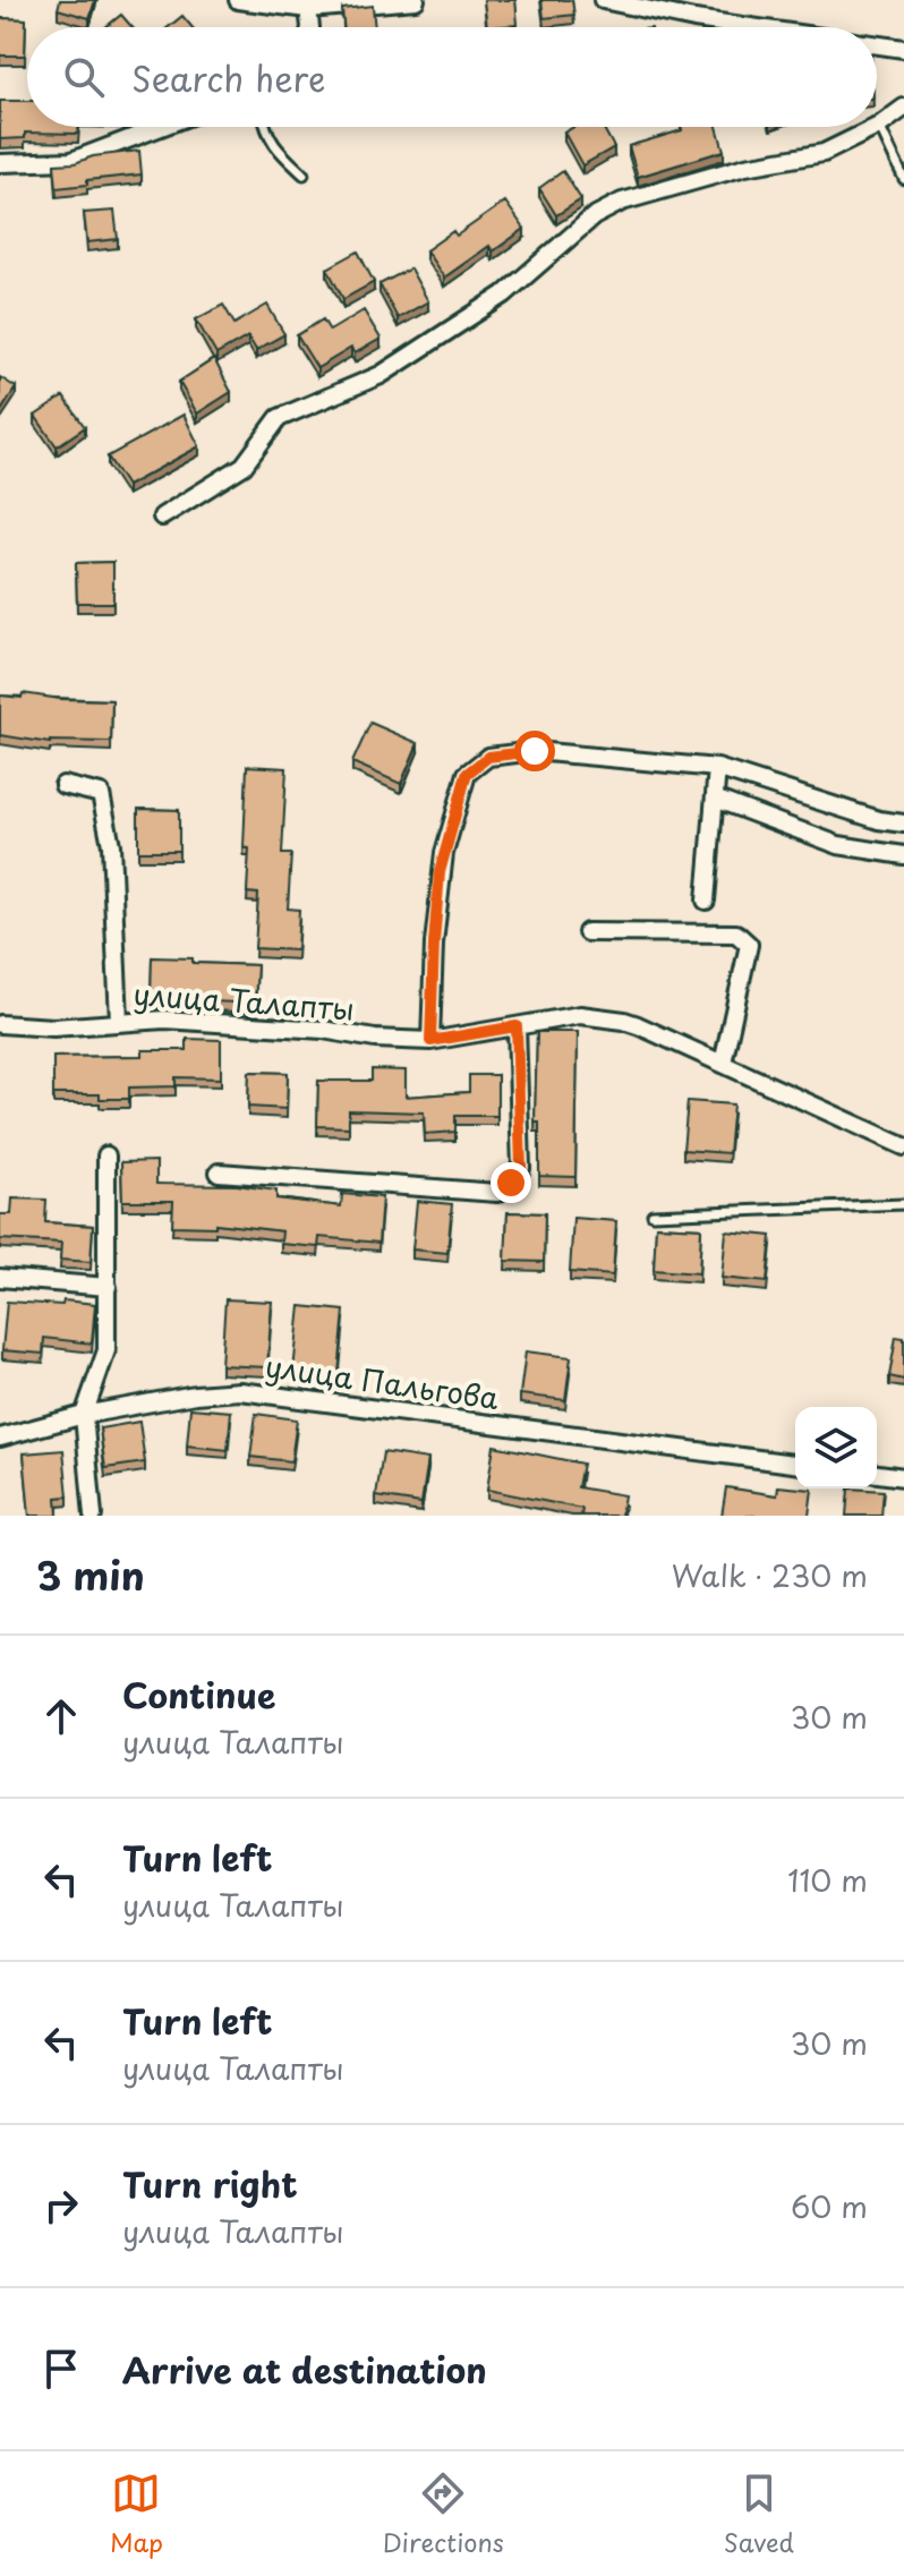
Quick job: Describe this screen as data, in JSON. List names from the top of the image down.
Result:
{
  "streets": {
    "street": ["улица Талапты", "улица Пальгова"]
  },
  "page": {
    "search": "Search here",
    "heading": ["3 min", "Walk · 230 m"],
    "list": [
      ["Continue", "улица Талапты", "30 m"],
      ["Turn left", "улица Талапты", "110 m"],
      ["Turn left", "улица Талапты", "30 m"],
      ["Turn right", "улица Талапты", "60 m"],
      "Arrive at destination"
    ],
    "nav": ["Map", "Directions", "Saved"]
  }
}
